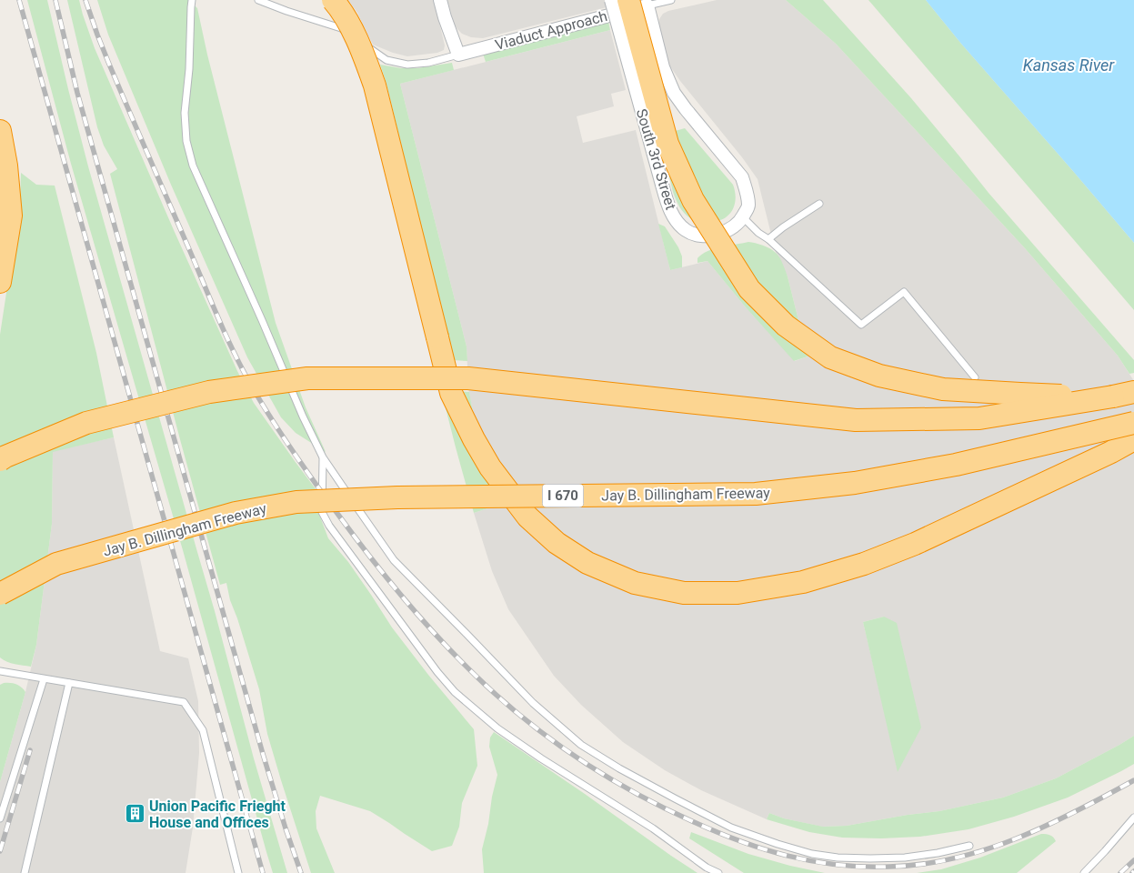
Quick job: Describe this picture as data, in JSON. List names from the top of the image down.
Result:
{
  "streets": {
    "highway": ["Jay B. Dillingham Freeway", "I 670"],
    "street": ["Viaduct Approach", "South 3rd Street"]
  },
  "water": ["Kansas River"],
  "places": {
    "building": ["Union Pacific Frieght House and Offices"]
  }
}
